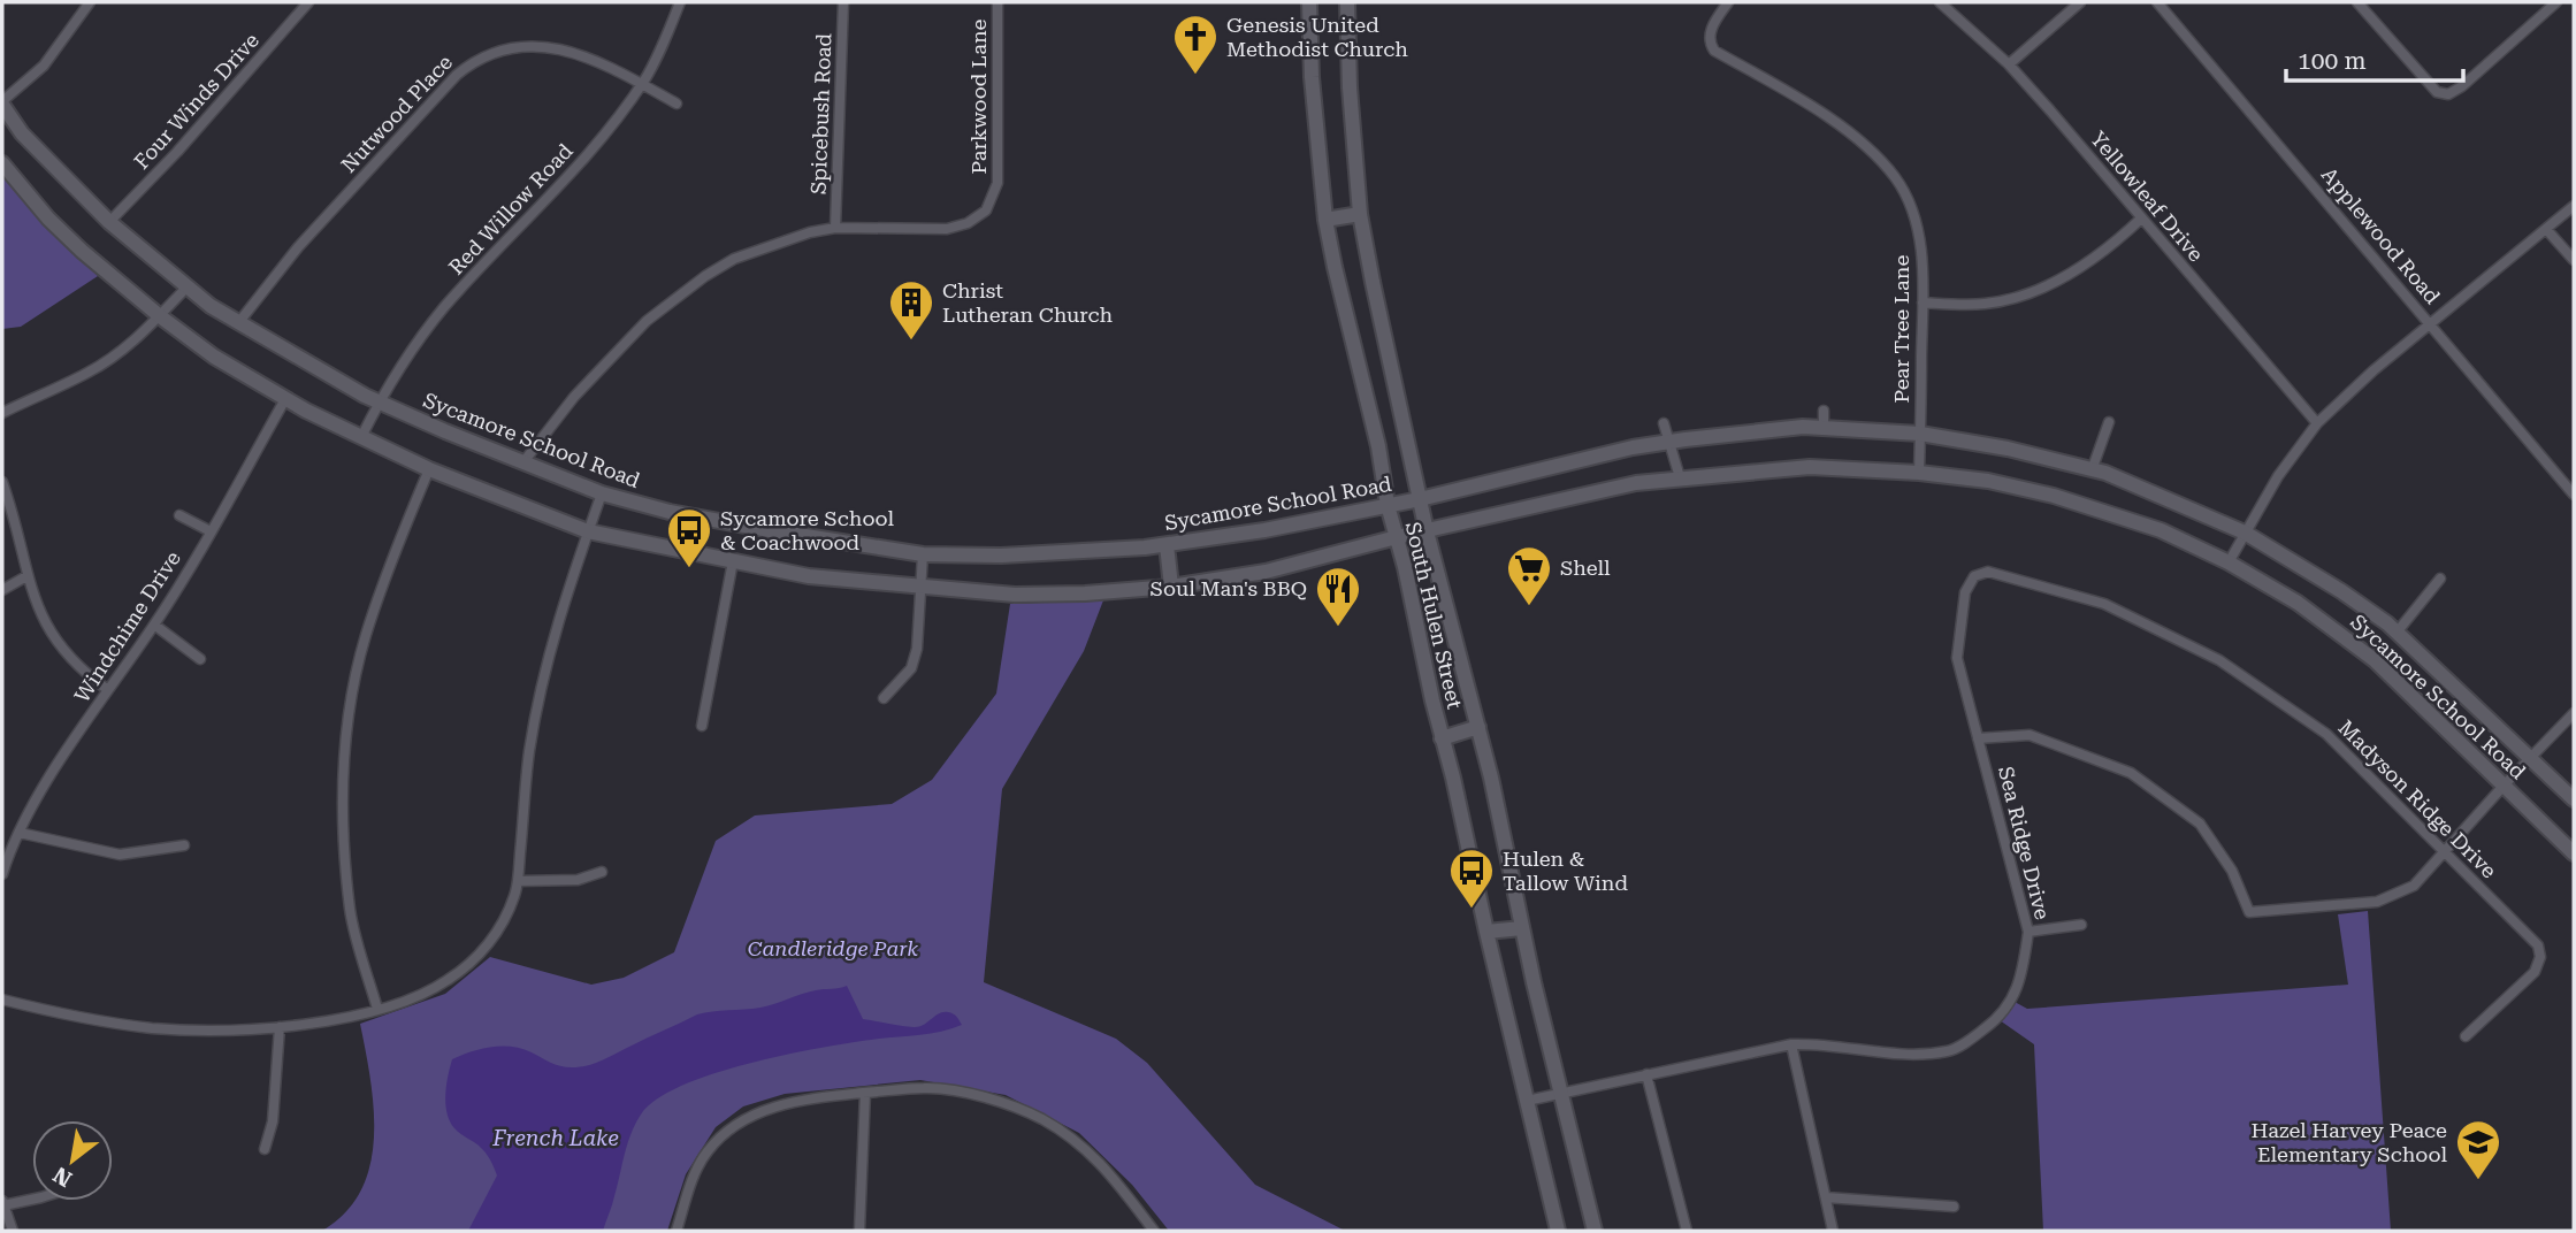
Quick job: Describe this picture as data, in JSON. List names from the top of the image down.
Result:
{
  "streets": {
    "main road": ["Sycamore School Road", "South Hulen Street"],
    "street": [
      "Parkwood Lane",
      "Four Winds Drive",
      "Nutwood Place",
      "Spicebush Road",
      "Yellowleaf Drive",
      "Red Willow Road",
      "Applewood Road",
      "Pear Tree Lane",
      "Windchime Drive",
      "Madyson Ridge Drive",
      "Sea Ridge Drive"
    ]
  },
  "crossings": [
    ["Parkwood Lane", "Spicebush Road"],
    ["Parkwood Lane", "Sycamore School Road"],
    ["Four Winds Drive", "Sycamore School Road"],
    ["Nutwood Place", "Red Willow Road"],
    ["Nutwood Place", "Sycamore School Road"],
    ["Red Willow Road", "Sycamore School Road"],
    ["Pear Tree Lane", "Sycamore School Road"],
    ["Sycamore School Road", "South Hulen Street"],
    ["Sycamore School Road", "Windchime Drive"],
    ["South Hulen Street", "Sea Ridge Drive"],
    ["Madyson Ridge Drive", "Sea Ridge Drive"]
  ],
  "water": ["French Lake"],
  "parks": ["Candleridge Park"],
  "places": {
    "church": ["Genesis United Methodist Church"],
    "building": ["Christ Lutheran Church"],
    "bus stop": ["Sycamore School & Coachwood", "Hulen & Tallow Wind"],
    "supermarket": ["Shell"],
    "restaurant": ["Soul Man's BBQ"],
    "school or university": ["Hazel Harvey Peace Elementary School"]
  },
  "scale_bar": "100 m",
  "north": "bottom left"
}
